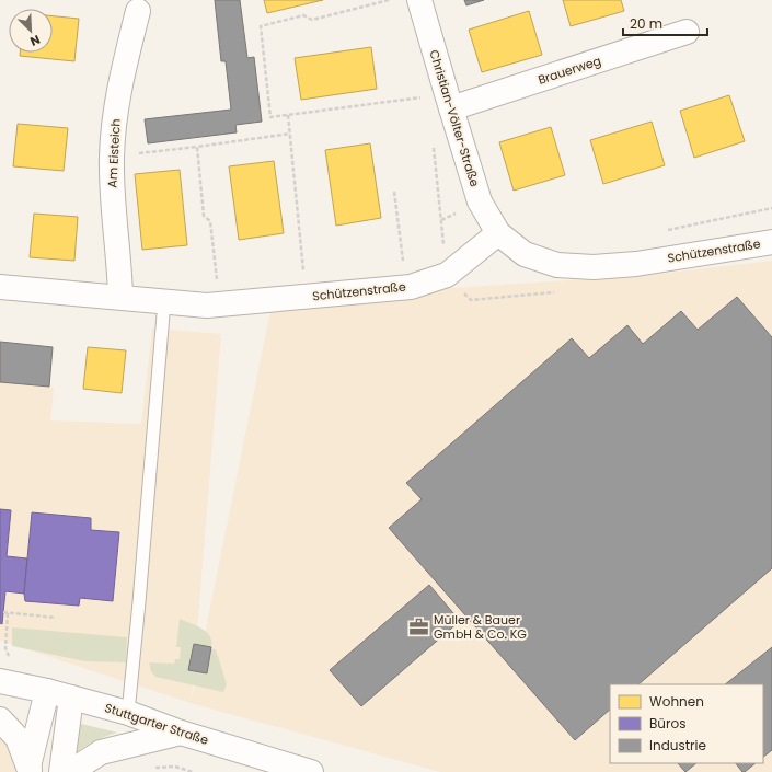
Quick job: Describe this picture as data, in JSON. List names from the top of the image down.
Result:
{
  "streets": {
    "street": [
      "Brauerweg",
      "Christian-Völter-Straße",
      "Am Eisteich",
      "Schützenstraße",
      "Stuttgarter Straße"
    ]
  },
  "crossings": [
    ["Brauerweg", "Christian-Völter-Straße"],
    ["Christian-Völter-Straße", "Schützenstraße"],
    ["Am Eisteich", "Schützenstraße"]
  ],
  "places": {
    "office": ["Müller & Bauer GmbH & Co. KG"]
  },
  "legend": ["Wohnen", "Büros", "Industrie"],
  "scale_bar": "20 m",
  "north": "bottom right"
}
